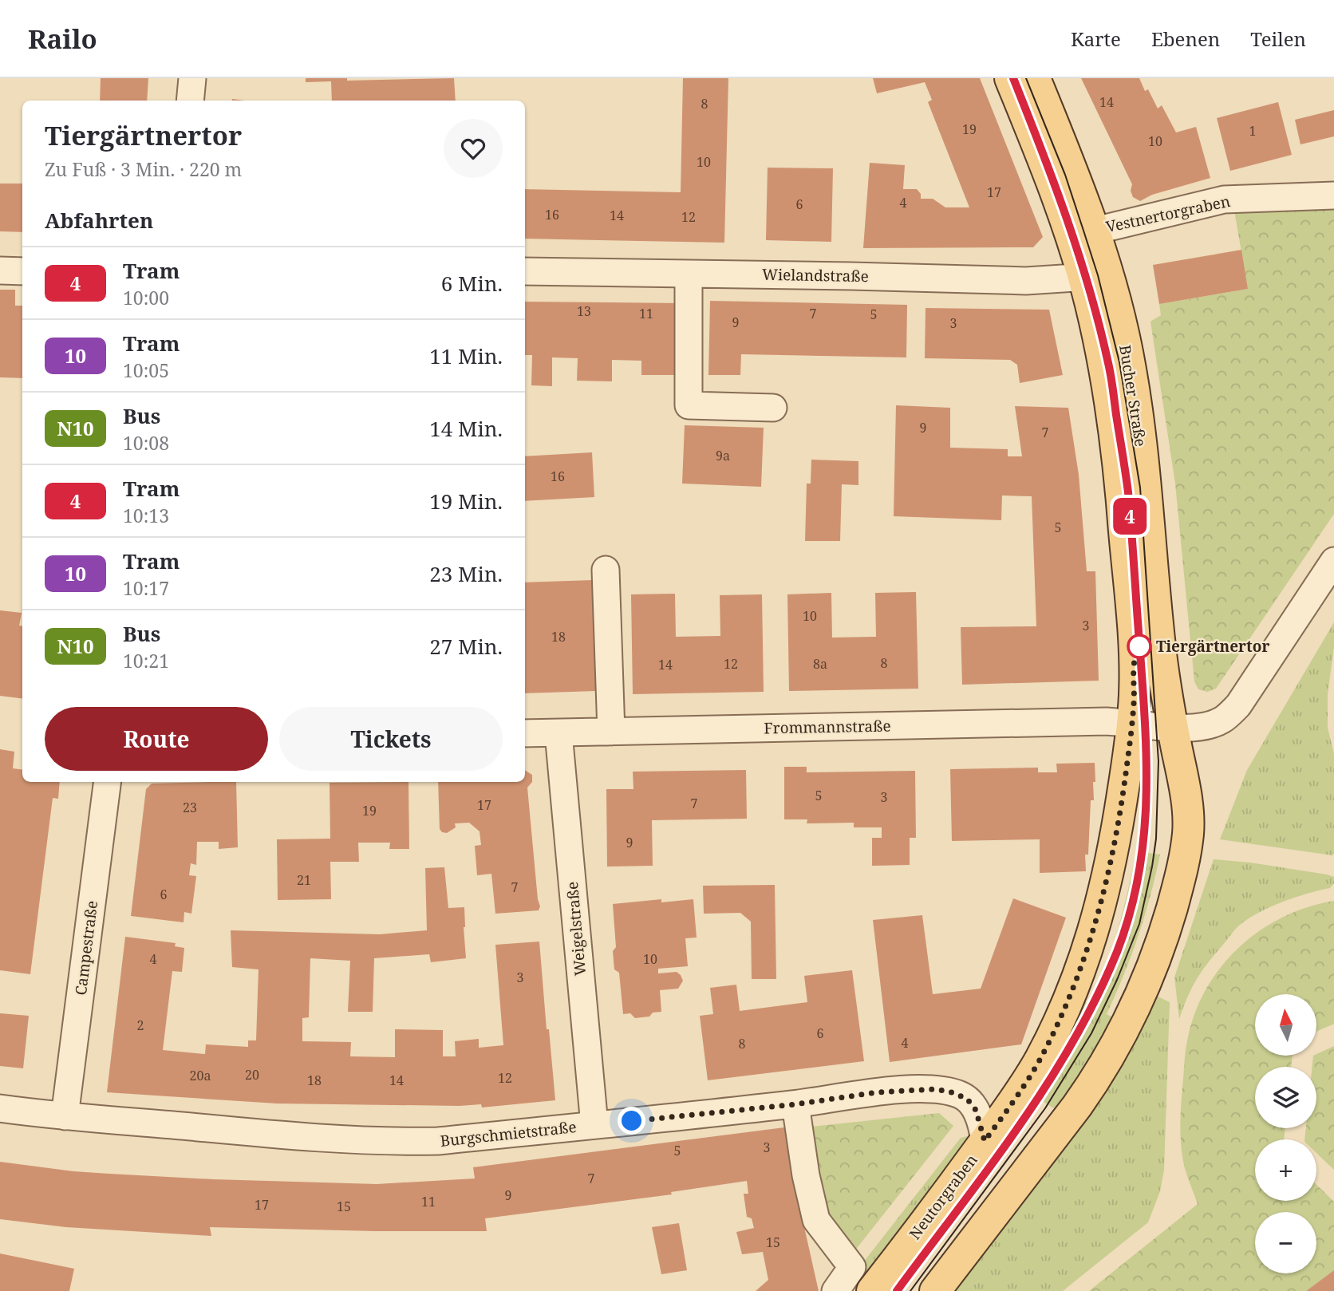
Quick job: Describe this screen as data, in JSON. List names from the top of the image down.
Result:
{
  "streets": {
    "main road": ["Bucher Straße", "Neutorgraben"],
    "street": [
      "Vestnertorgraben",
      "Wielandstraße",
      "Frommannstraße",
      "Weigelstraße",
      "Campestraße",
      "Burgschmietstraße"
    ]
  },
  "crossings": [
    ["Vestnertorgraben", "Bucher Straße"],
    ["Wielandstraße", "Bucher Straße"],
    ["Bucher Straße", "Frommannstraße"],
    ["Bucher Straße", "Neutorgraben"],
    ["Frommannstraße", "Weigelstraße"],
    ["Frommannstraße", "Neutorgraben"],
    ["Weigelstraße", "Burgschmietstraße"],
    ["Campestraße", "Burgschmietstraße"],
    ["Burgschmietstraße", "Neutorgraben"]
  ],
  "places": ["Tiergärtnertor"],
  "lines": ["tram line 4"],
  "house_numbers": [
    "14",
    "8",
    "19",
    "1",
    "10",
    "10",
    "17",
    "4",
    "6",
    "16",
    "14",
    "12",
    "13",
    "11",
    "7",
    "5",
    "9",
    "3",
    "9",
    "7",
    "9a",
    "16",
    "5",
    "10",
    "3",
    "18",
    "8",
    "12",
    "8a",
    "14",
    "5",
    "3",
    "7",
    "17",
    "23",
    "19",
    "9",
    "21",
    "7",
    "6",
    "4",
    "10",
    "3",
    "2",
    "6",
    "4",
    "8",
    "20",
    "20a",
    "12",
    "18",
    "14",
    "3",
    "5",
    "7",
    "9",
    "11",
    "17",
    "15",
    "15"
  ],
  "north": "top",
  "page": {
    "header": "Railo",
    "nav": ["Karte", "Ebenen", "Teilen"],
    "on_map": "4",
    "heading": [
      ["Tiergärtnertor", "Zu Fuß · 3 Min. · 220 m"],
      "Abfahrten"
    ],
    "list": [
      {
        "mark": "4",
        "name": "Tram",
        "note": "10:00",
        "value": "6 Min."
      },
      {
        "mark": "10",
        "name": "Tram",
        "note": "10:05",
        "value": "11 Min."
      },
      {
        "mark": "N10",
        "name": "Bus",
        "note": "10:08",
        "value": "14 Min."
      },
      {
        "mark": "4",
        "name": "Tram",
        "note": "10:13",
        "value": "19 Min."
      },
      {
        "mark": "10",
        "name": "Tram",
        "note": "10:17",
        "value": "23 Min."
      },
      {
        "mark": "N10",
        "name": "Bus",
        "note": "10:21",
        "value": "27 Min."
      }
    ],
    "buttons": ["Route", "Tickets"],
    "map_buttons": ["+", "−"]
  }
}
